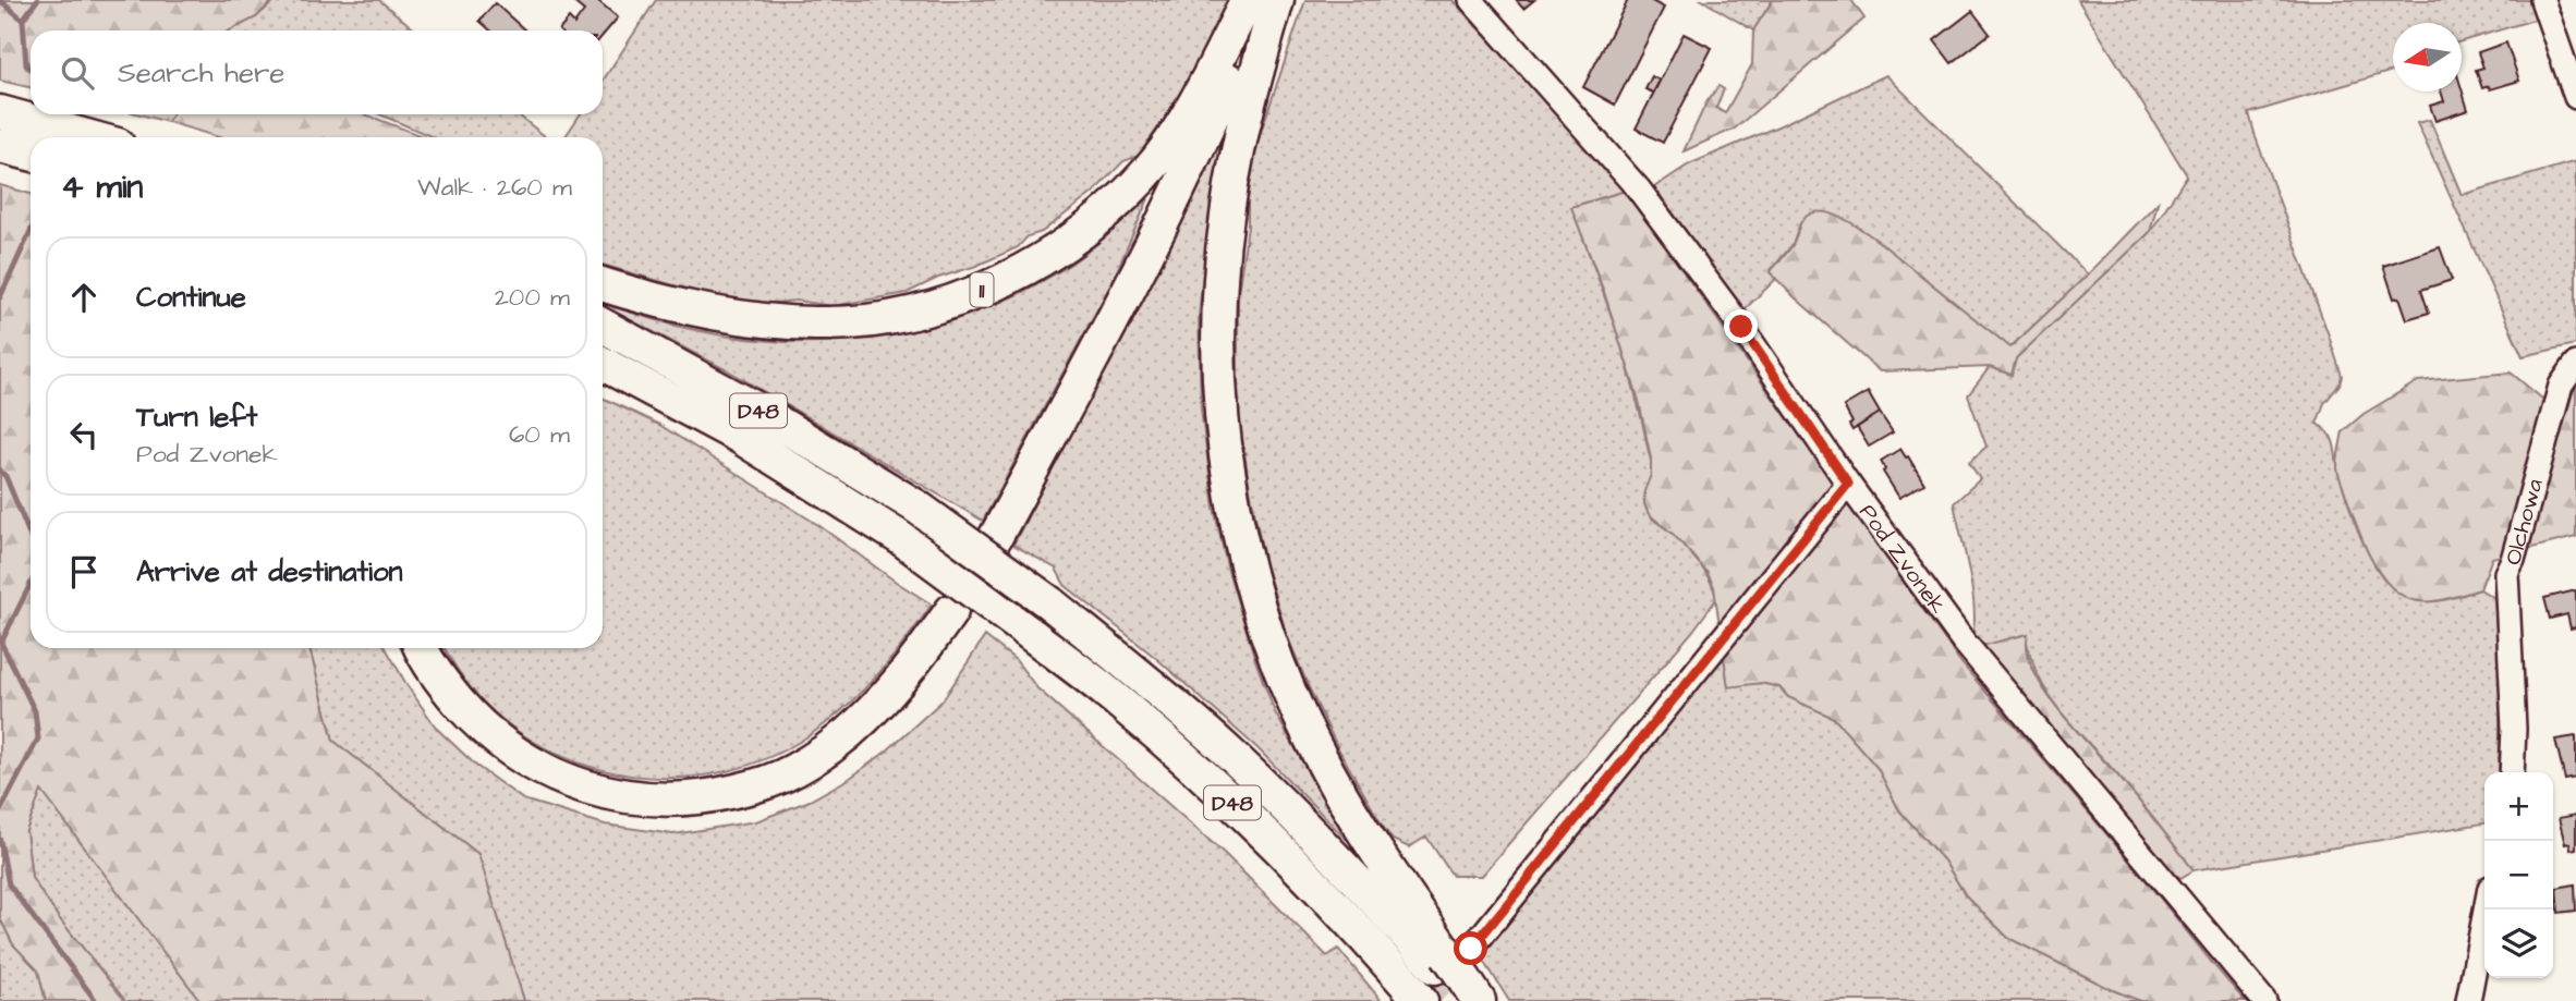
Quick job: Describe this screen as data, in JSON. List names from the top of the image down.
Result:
{
  "streets": {
    "highway": ["11", "D48"],
    "street": ["Olchowa", "Pod Zvonek"]
  },
  "north": "left",
  "page": {
    "search": "Search here",
    "heading": ["4 min", "Walk · 260 m"],
    "list": [
      ["Continue", "200 m"],
      ["Turn left", "Pod Zvonek", "60 m"],
      "Arrive at destination"
    ],
    "map_buttons": ["+", "−"]
  }
}
